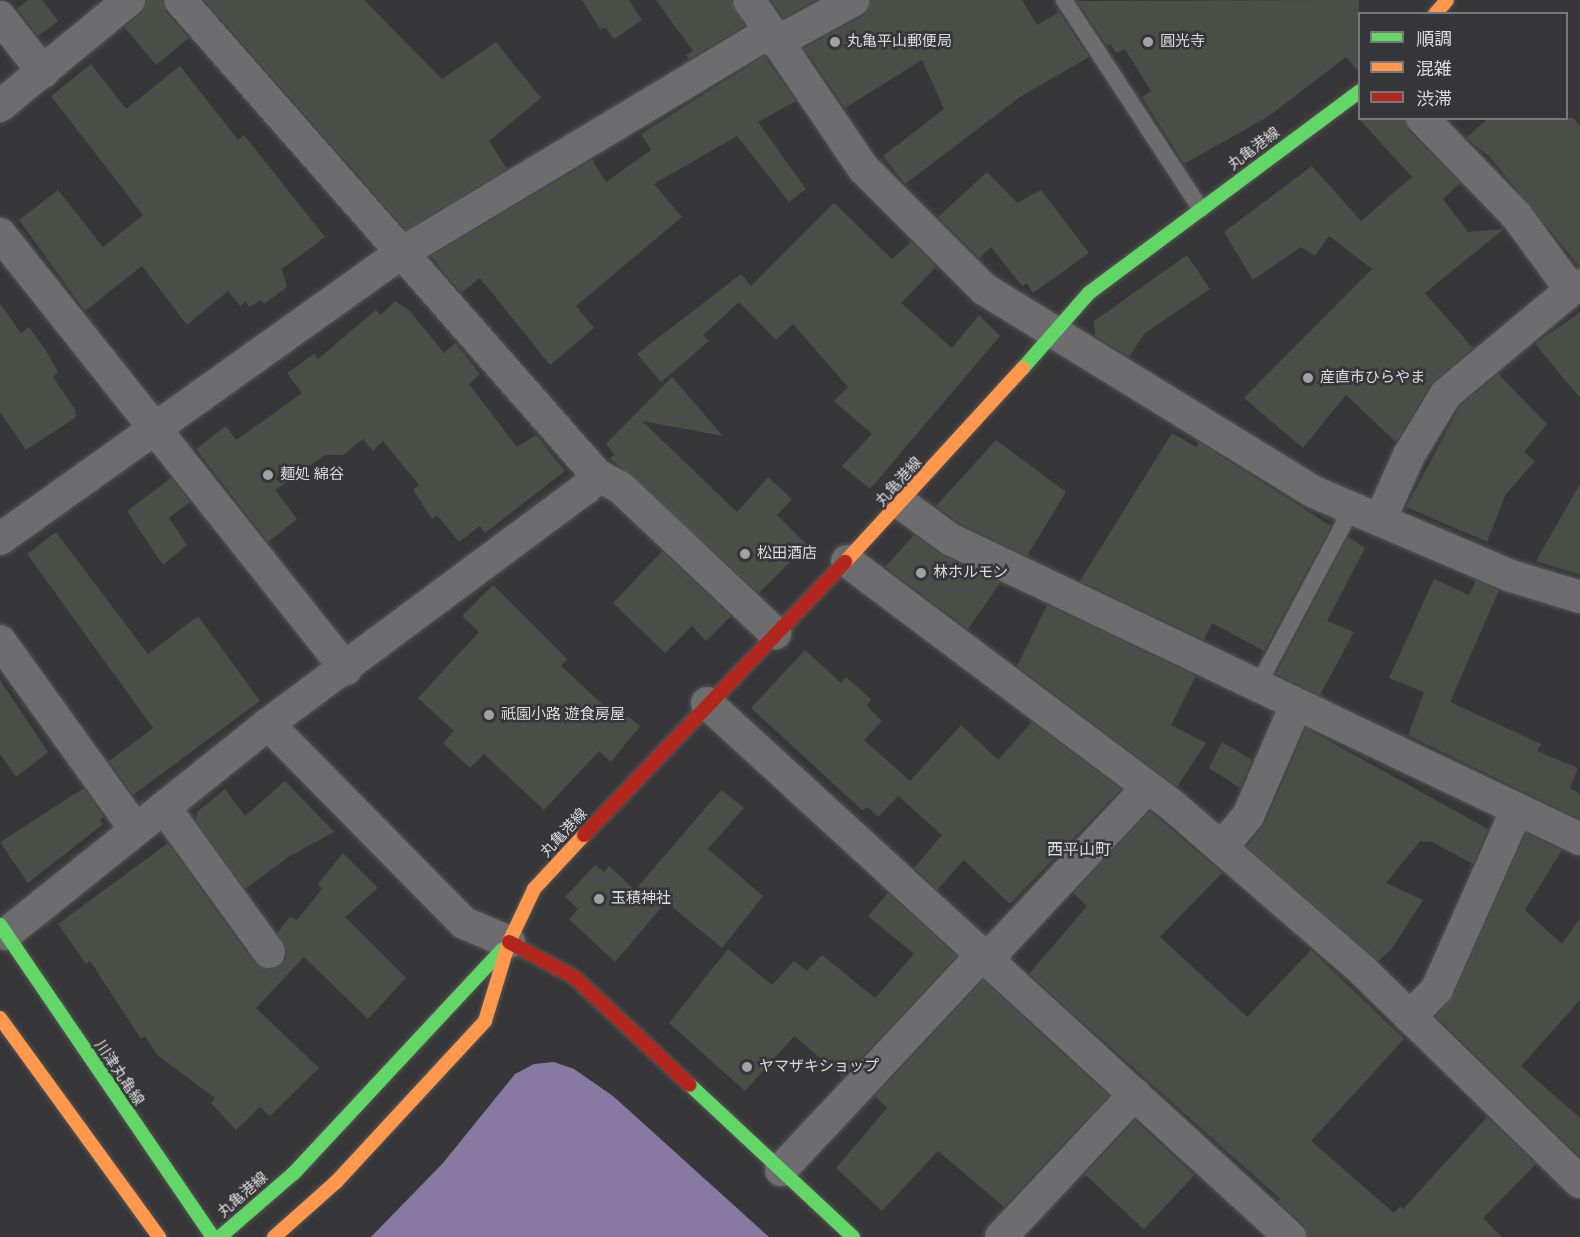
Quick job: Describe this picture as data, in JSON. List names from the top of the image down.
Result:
{
  "streets": {
    "main road": ["丸亀港線", "川津丸亀線"]
  },
  "districts": ["西平山町"],
  "places": [
    "丸亀平山郵便局",
    "圓光寺",
    "産直市ひらやま",
    "麺処 綿谷",
    "松田酒店",
    "林ホルモン",
    "祇園小路 遊食房屋",
    "玉積神社",
    "ヤマザキショップ"
  ],
  "legend": ["順調", "混雑", "渋滞"]
}
